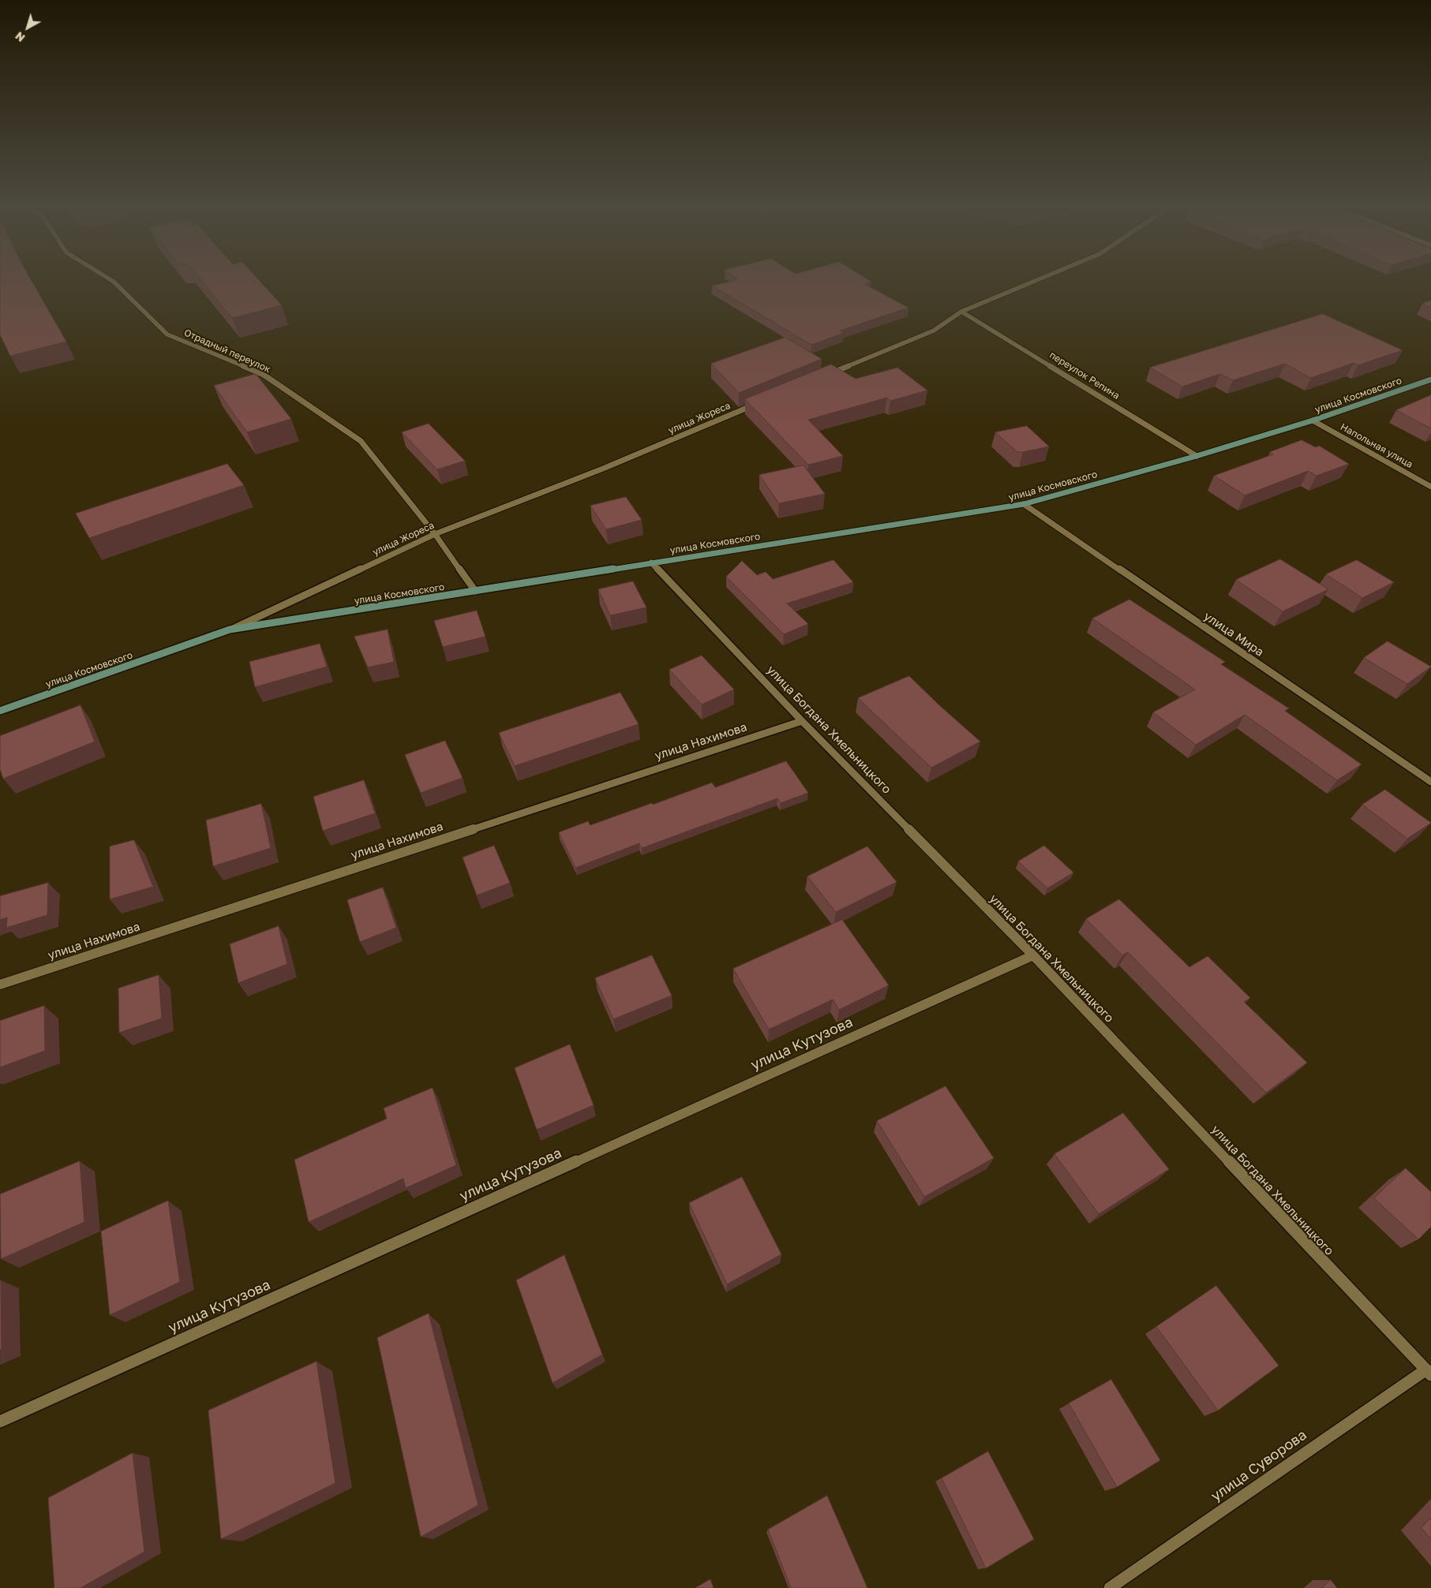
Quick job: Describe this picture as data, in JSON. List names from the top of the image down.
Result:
{
  "streets": {
    "main road": ["улица Космовского"],
    "street": [
      "Отрадный переулок",
      "переулок Репина",
      "улица Жореса",
      "Напольная улица",
      "улица Мира",
      "улица Богдана Хмельницкого",
      "улица Нахимова",
      "улица Кутузова",
      "улица Суворова"
    ]
  },
  "crossings": [
    ["Отрадный переулок", "улица Космовского"],
    ["Отрадный переулок", "улица Жореса"],
    ["переулок Репина", "улица Космовского"],
    ["улица Космовского", "улица Жореса"],
    ["улица Космовского", "Напольная улица"],
    ["улица Космовского", "улица Мира"],
    ["улица Космовского", "улица Богдана Хмельницкого"],
    ["улица Богдана Хмельницкого", "улица Нахимова"],
    ["улица Богдана Хмельницкого", "улица Кутузова"],
    ["улица Богдана Хмельницкого", "улица Суворова"]
  ],
  "north": "bottom left"
}
